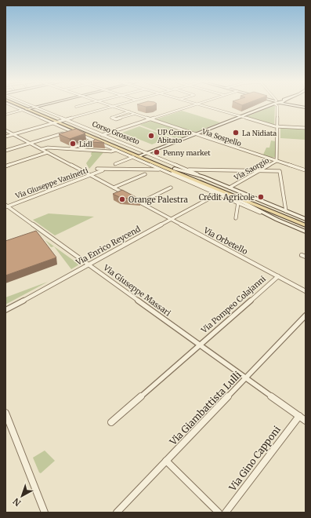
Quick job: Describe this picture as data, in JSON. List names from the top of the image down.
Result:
{
  "streets": {
    "main road": ["Corso Grosseto"],
    "street": [
      "Via Sospello",
      "Via Saorgio",
      "Via Giuseppe Vaninetti",
      "Via Orbetello",
      "Via Enrico Reycend",
      "Via Giuseppe Massari",
      "Via Pompeo Colajanni",
      "Via Giambattista Lulli",
      "Via Gino Capponi"
    ]
  },
  "crossings": [
    ["Corso Grosseto", "Via Saorgio"],
    ["Corso Grosseto", "Via Enrico Reycend"],
    ["Via Sospello", "Via Saorgio"],
    ["Via Giuseppe Vaninetti", "Via Giuseppe Massari"],
    ["Via Orbetello", "Via Enrico Reycend"],
    ["Via Orbetello", "Via Pompeo Colajanni"],
    ["Via Enrico Reycend", "Via Giuseppe Massari"],
    ["Via Giuseppe Massari", "Via Pompeo Colajanni"],
    ["Via Giuseppe Massari", "Via Giambattista Lulli"],
    ["Via Giuseppe Massari", "Via Gino Capponi"]
  ],
  "places": [
    "La Nidiata",
    "UP Centro Abitato",
    "Lidl",
    "Penny market",
    "Crédit Agricole",
    "Orange Palestra"
  ],
  "north": "bottom left"
}
